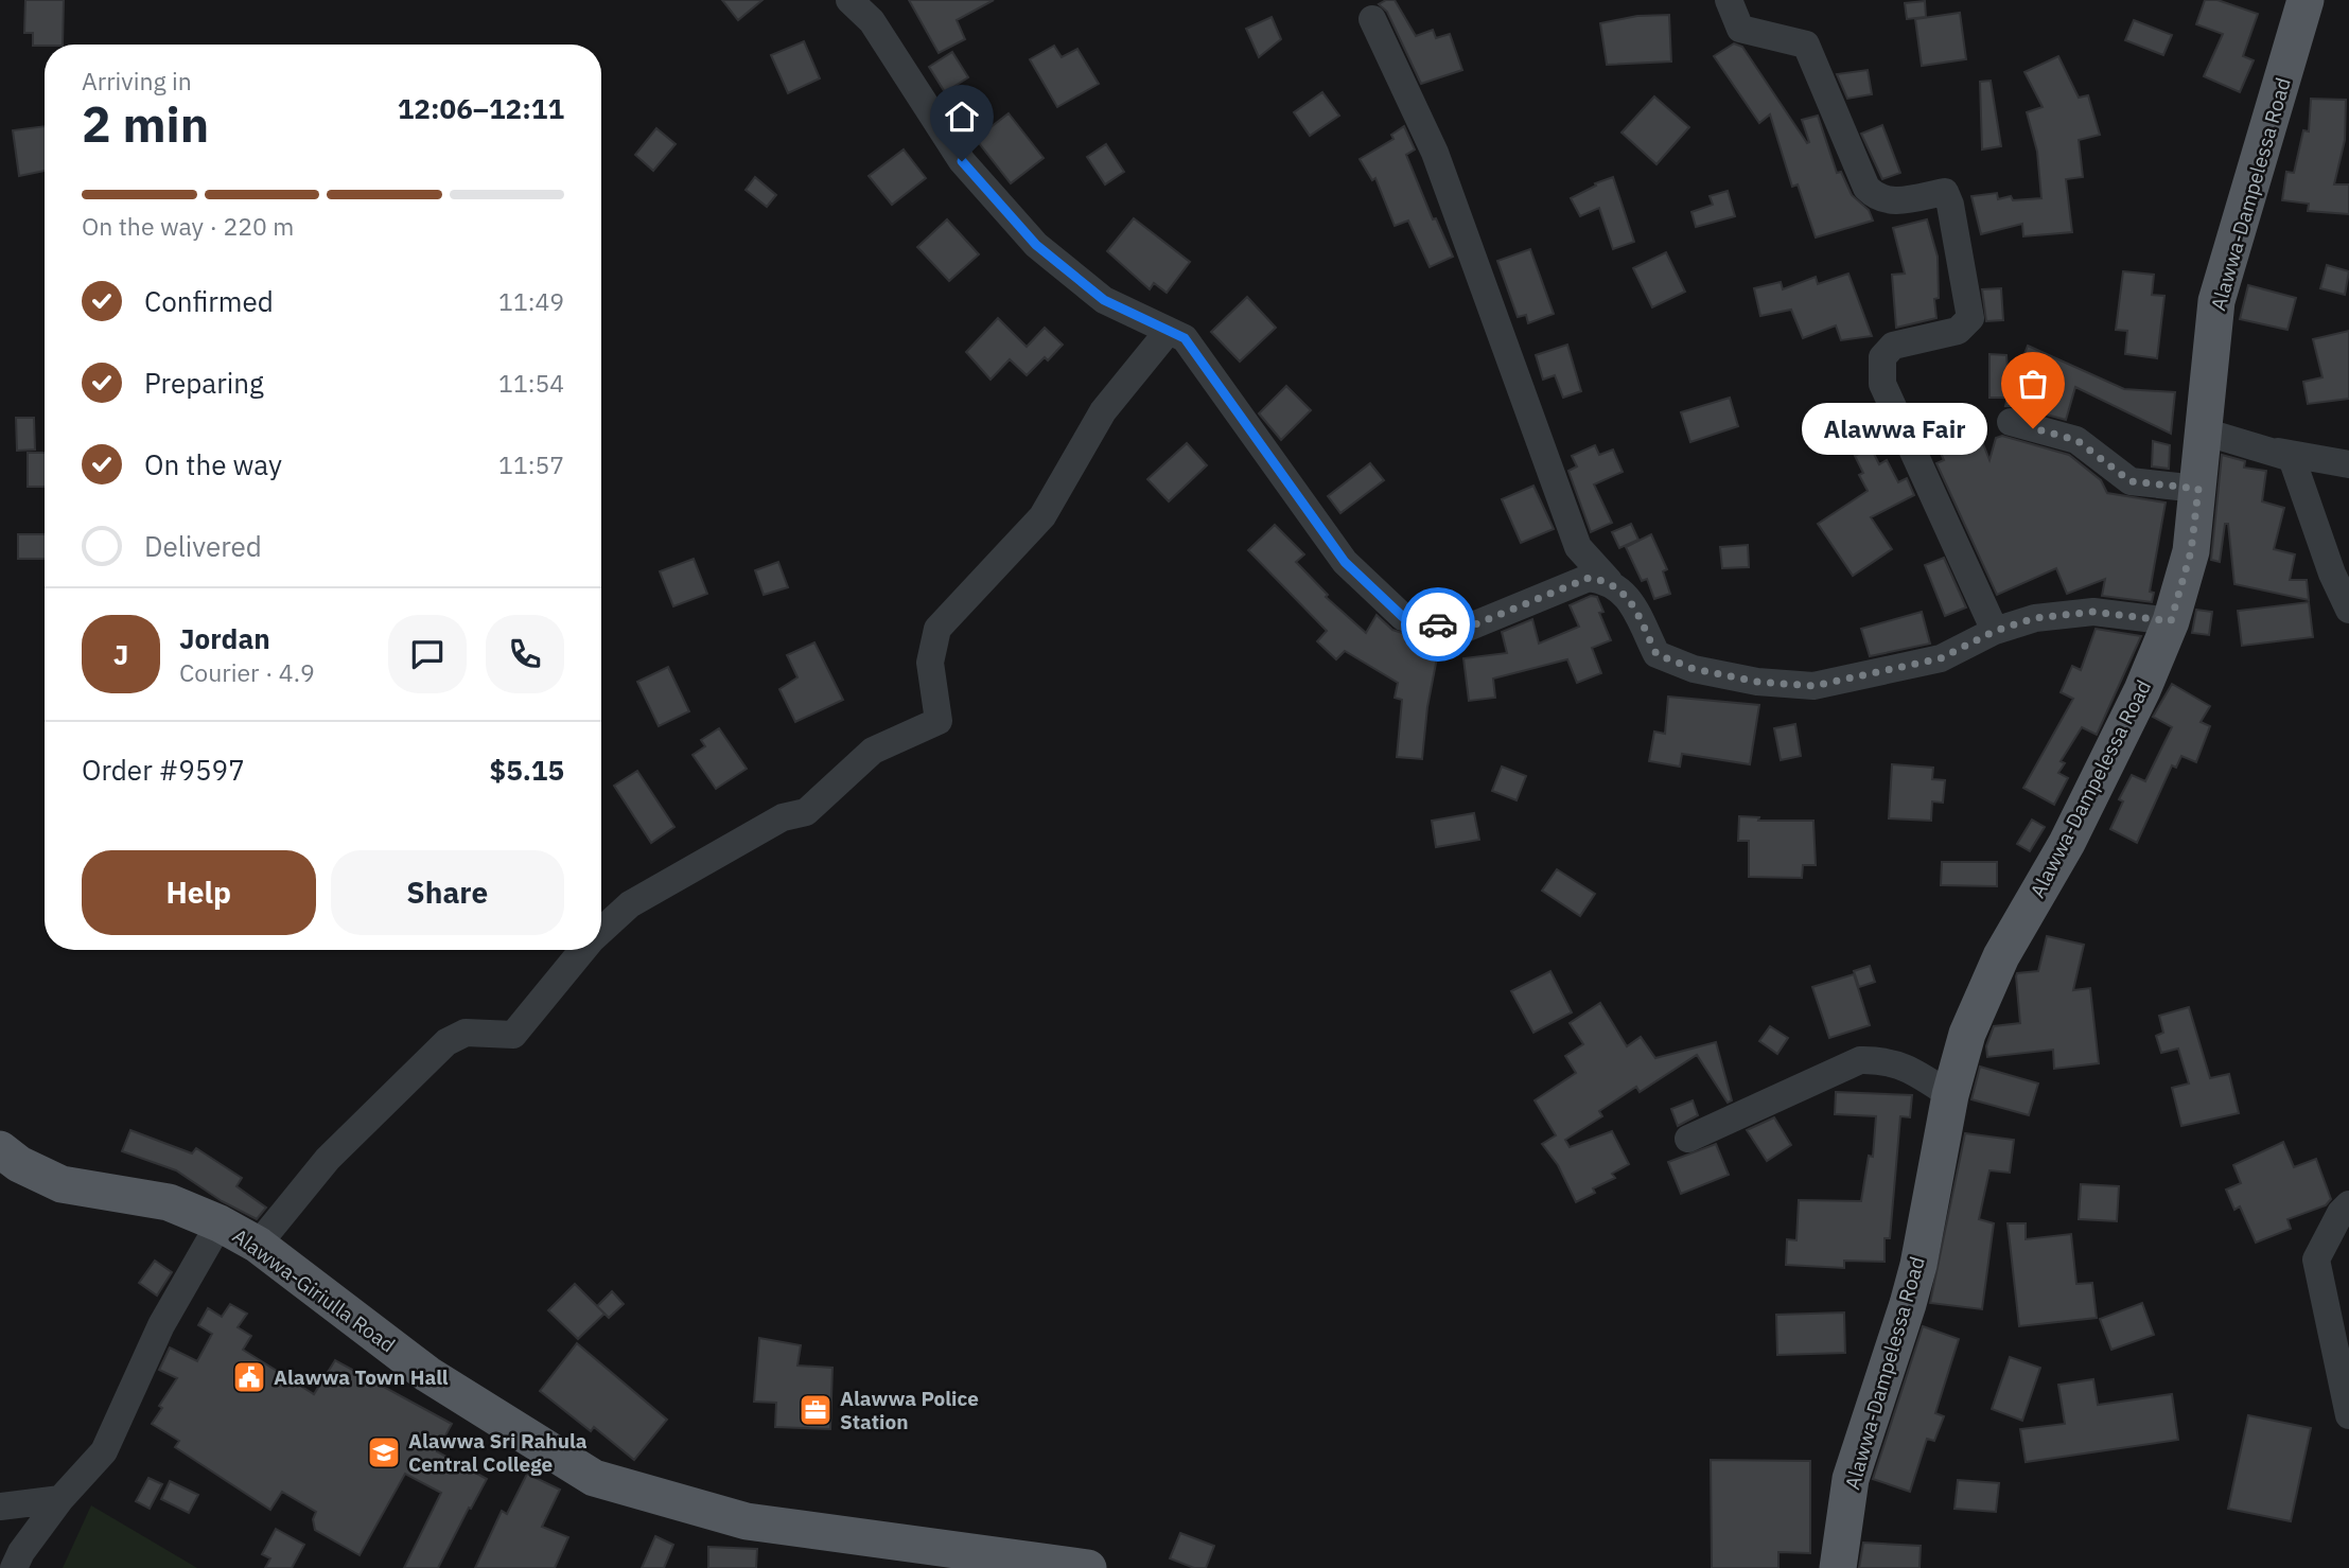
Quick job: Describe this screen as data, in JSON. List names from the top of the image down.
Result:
{
  "streets": {
    "main road": ["Alawwa-Dampelessa Road", "Alawwa-Giriulla Road"]
  },
  "places": {
    "other": ["Alawwa Fair"],
    "public building": ["Alawwa Town Hall"],
    "office": ["Alawwa Police Station"],
    "school or university": ["Alawwa Sri Rahula Central College"]
  },
  "page": {
    "heading": ["2 min", "Arriving in", "12:06–12:11"],
    "panel": [
      "Jordan",
      "Courier · 4.9",
      "Order #9597",
      "$5.15"
    ],
    "bar": "On the way · 220 m",
    "list": [
      ["Confirmed", "11:49"],
      ["Preparing", "11:54"],
      ["On the way", "11:57"],
      "Delivered"
    ],
    "bubble": "Alawwa Fair",
    "round": "J",
    "buttons": ["Help", "Share"]
  }
}
